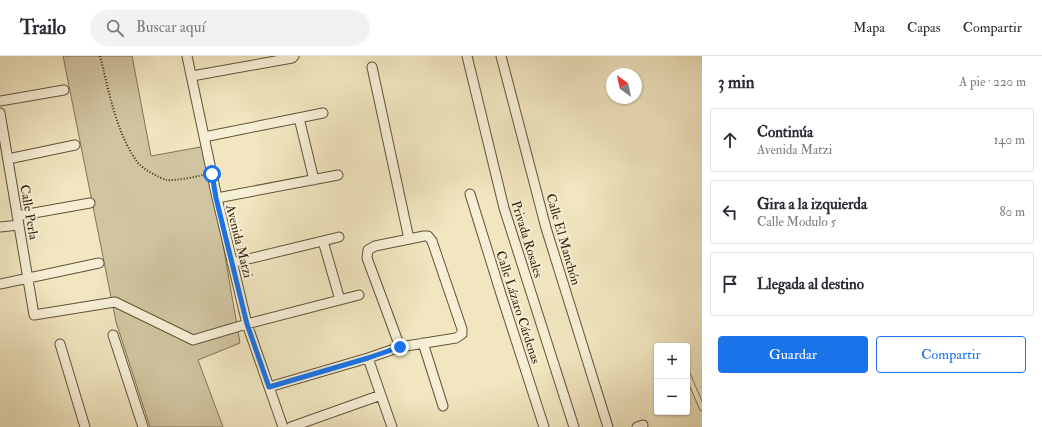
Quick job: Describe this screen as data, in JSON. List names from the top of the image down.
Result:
{
  "streets": {
    "street": [
      "Calle Perla",
      "Privada Rosales",
      "Calle El Manchón",
      "Avenida Matzi",
      "Calle Lázaro Cárdenas"
    ]
  },
  "crossings": [
    ["Calle Perla", "Avenida Matzi"]
  ],
  "north": "top left",
  "page": {
    "header": "Trailo",
    "search": "Buscar aquí",
    "nav": ["Mapa", "Capas", "Compartir"],
    "heading": ["3 min", "A pie · 220 m"],
    "list": [
      ["Continúa", "Avenida Matzi", "140 m"],
      ["Gira a la izquierda", "Calle Modulo 5", "80 m"],
      "Llegada al destino"
    ],
    "buttons": ["Guardar", "Compartir"],
    "map_buttons": ["+", "−"]
  }
}
